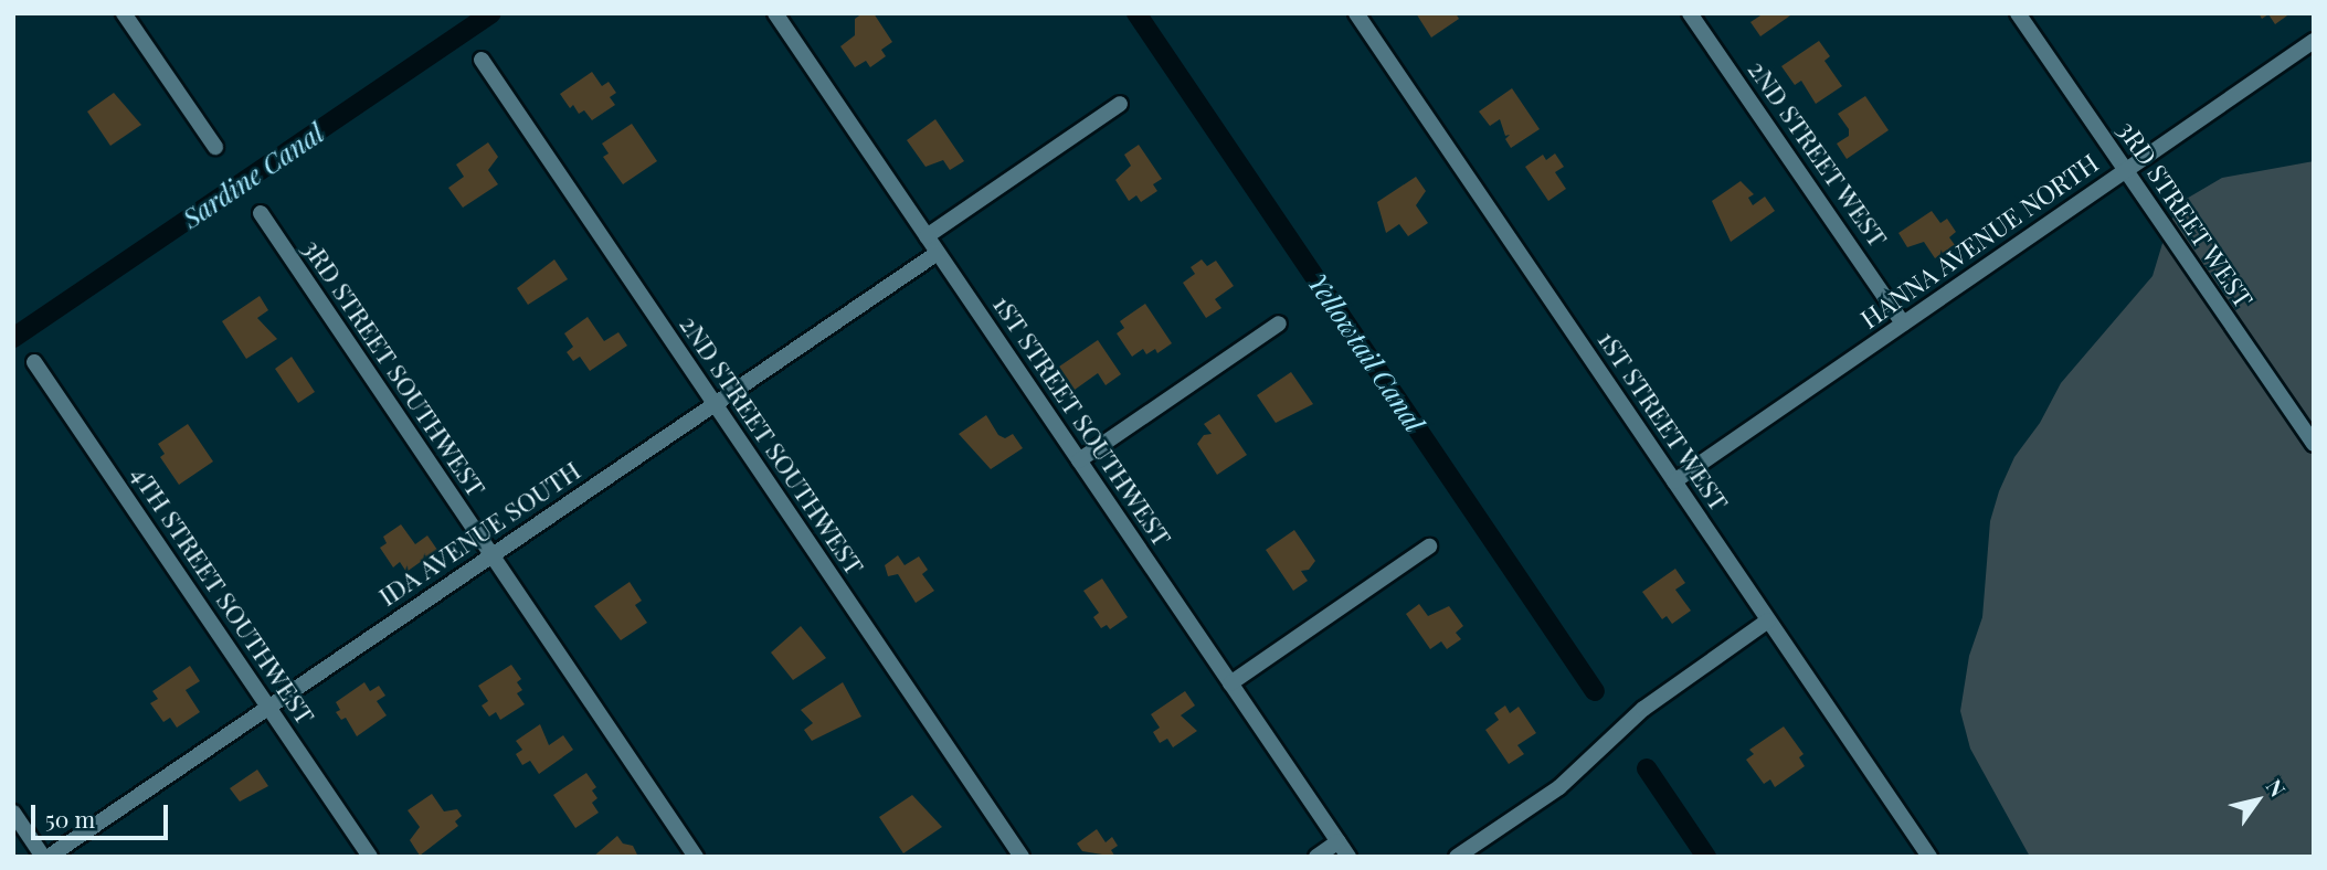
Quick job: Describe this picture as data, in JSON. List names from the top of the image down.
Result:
{
  "streets": {
    "street": [
      "2ND STREET WEST",
      "3RD STREET WEST",
      "HANNA AVENUE NORTH",
      "3RD STREET SOUTHWEST",
      "1ST STREET SOUTHWEST",
      "1ST STREET WEST",
      "2ND STREET SOUTHWEST",
      "IDA AVENUE SOUTH",
      "4TH STREET SOUTHWEST"
    ]
  },
  "crossings": [
    ["2ND STREET WEST", "HANNA AVENUE NORTH"],
    ["3RD STREET WEST", "HANNA AVENUE NORTH"],
    ["HANNA AVENUE NORTH", "1ST STREET WEST"],
    ["3RD STREET SOUTHWEST", "IDA AVENUE SOUTH"],
    ["1ST STREET SOUTHWEST", "IDA AVENUE SOUTH"],
    ["2ND STREET SOUTHWEST", "IDA AVENUE SOUTH"],
    ["IDA AVENUE SOUTH", "4TH STREET SOUTHWEST"]
  ],
  "water": ["Sardine Canal", "Yellowtail Canal"],
  "scale_bar": "50 m",
  "north": "top right"
}
